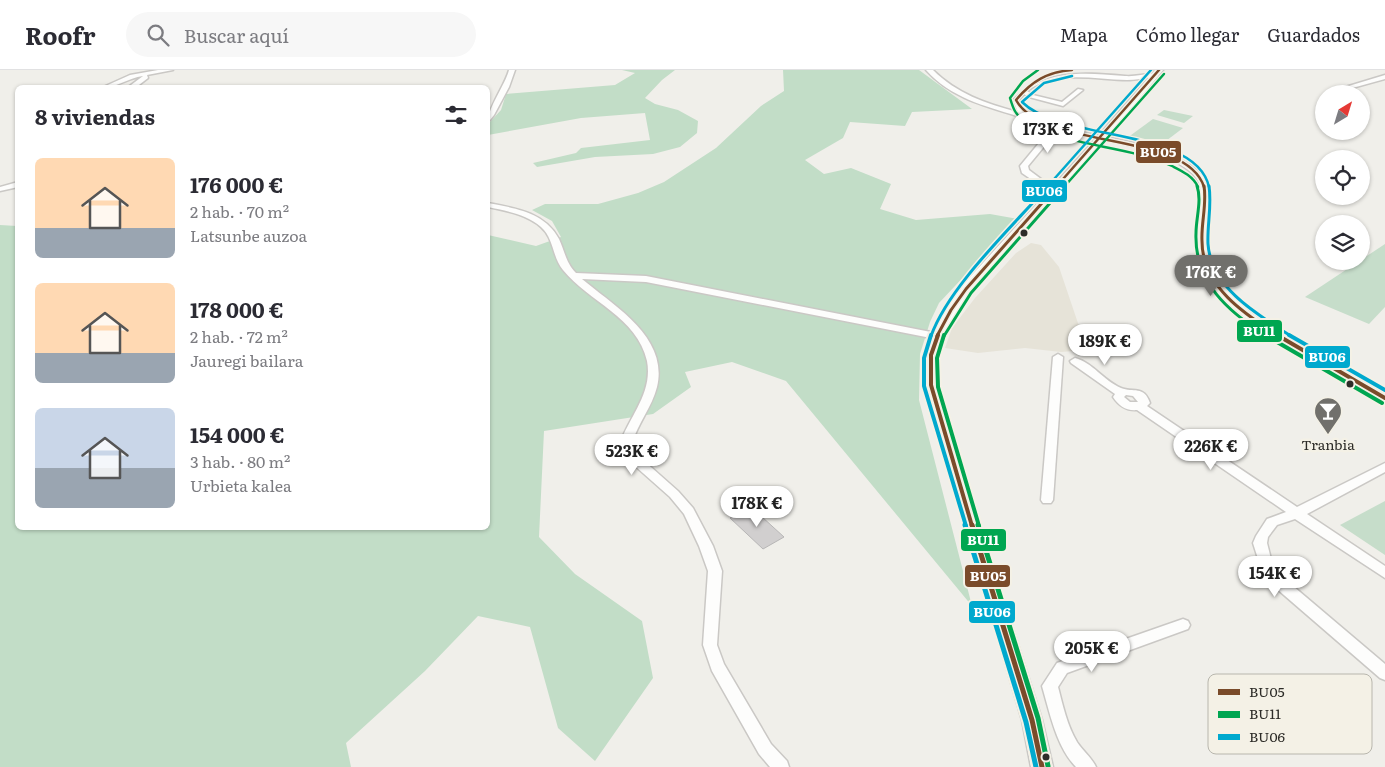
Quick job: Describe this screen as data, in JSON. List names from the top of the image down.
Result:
{
  "places": {
    "bar": ["Tranbia"]
  },
  "lines": ["transit line BU05", "transit line BU11", "transit line BU06"],
  "legend": ["BU05", "BU11", "BU06"],
  "north": "top right",
  "page": {
    "header": "Roofr",
    "search": "Buscar aquí",
    "nav": ["Mapa", "Cómo llegar", "Guardados"],
    "heading": "8 viviendas",
    "price": [
      "173K €",
      "176K €",
      "189K €",
      "226K €",
      "523K €",
      "178K €",
      "154K €",
      "205K €"
    ],
    "list": [
      {
        "name": "176 000 €",
        "note": "2 hab. · 70 m² · Latsunbe auzoa"
      },
      {
        "name": "178 000 €",
        "note": "2 hab. · 72 m² · Jauregi bailara"
      },
      {
        "name": "154 000 €",
        "note": "3 hab. · 80 m² · Urbieta kalea"
      }
    ]
  }
}
